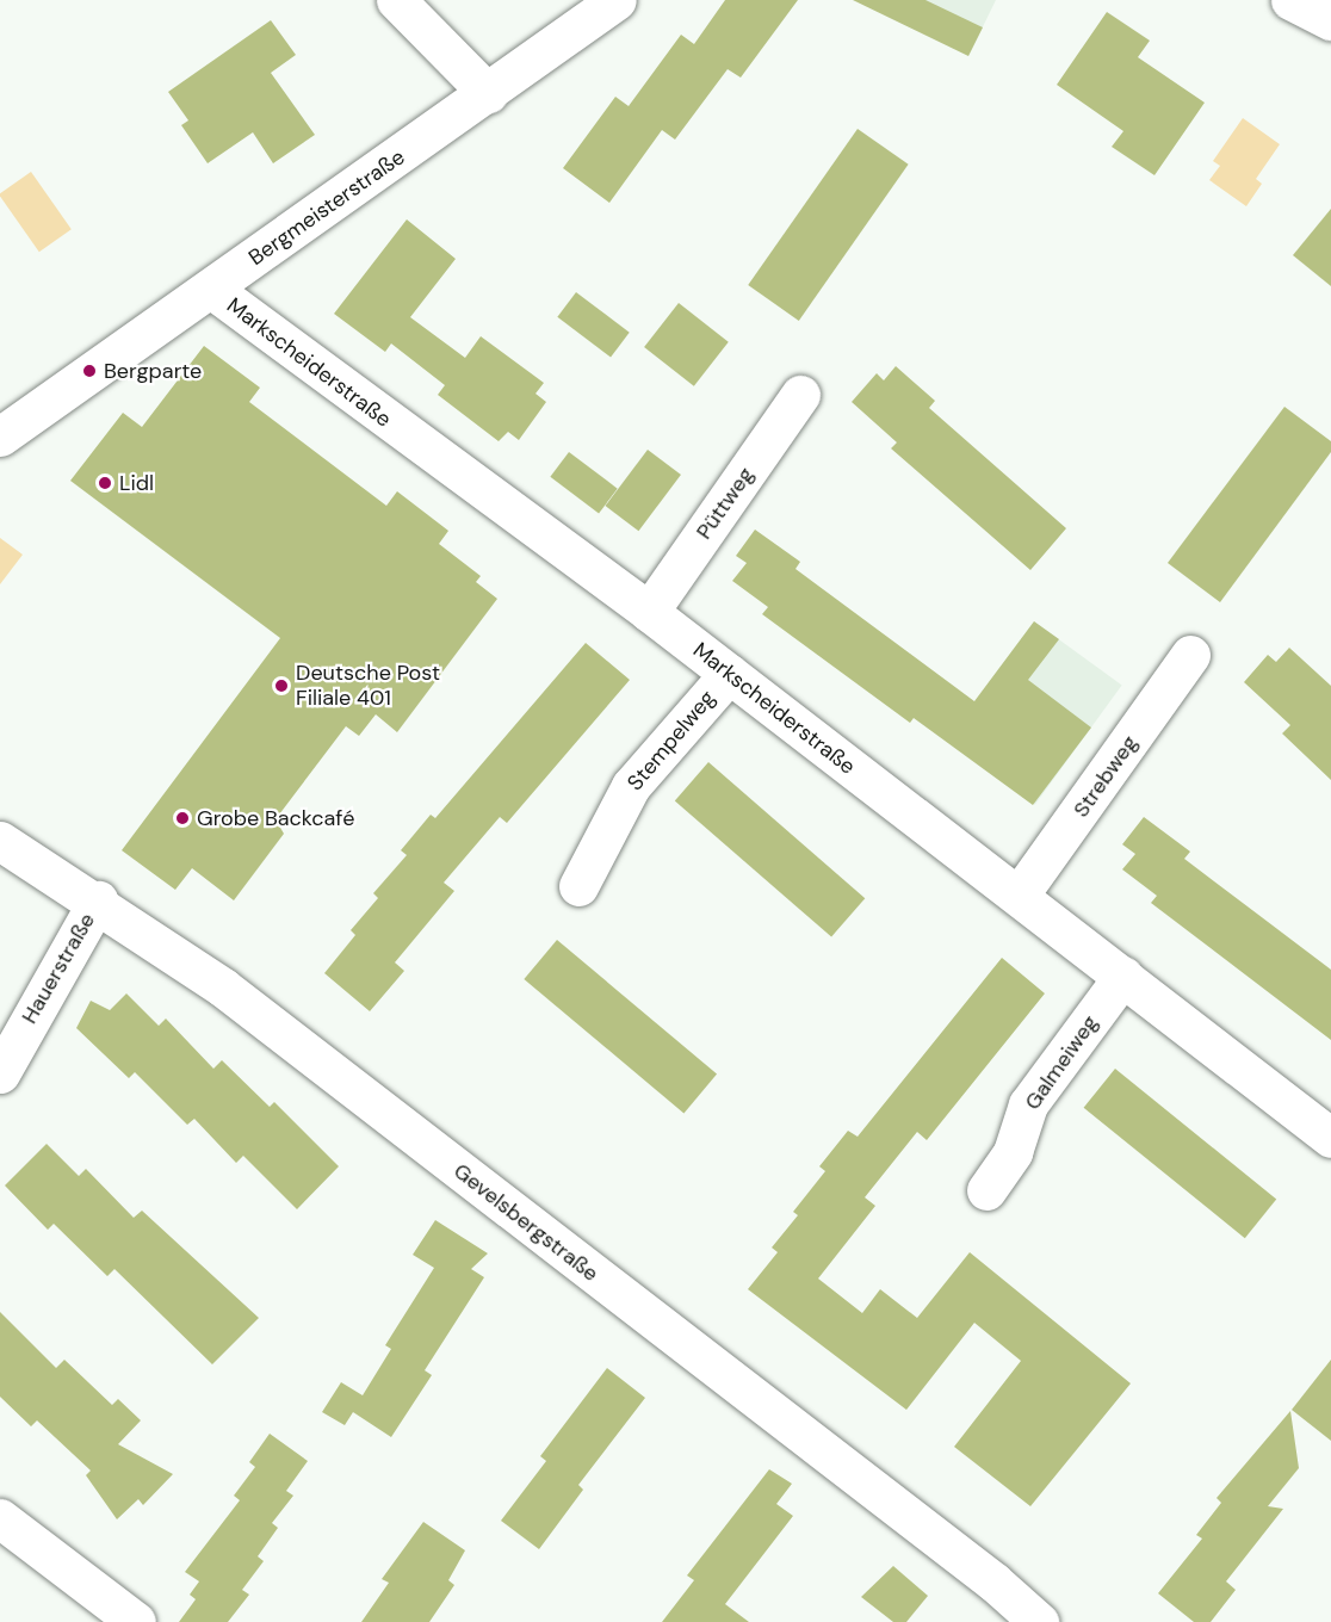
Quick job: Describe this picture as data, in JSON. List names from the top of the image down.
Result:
{
  "streets": {
    "street": [
      "Bergmeisterstraße",
      "Markscheiderstraße",
      "Püttweg",
      "Stempelweg",
      "Strebweg",
      "Hauerstraße",
      "Galmeiweg",
      "Gevelsbergstraße"
    ]
  },
  "crossings": [
    ["Bergmeisterstraße", "Markscheiderstraße"],
    ["Markscheiderstraße", "Püttweg"],
    ["Markscheiderstraße", "Stempelweg"],
    ["Markscheiderstraße", "Strebweg"],
    ["Markscheiderstraße", "Galmeiweg"],
    ["Hauerstraße", "Gevelsbergstraße"]
  ],
  "places": [
    "Bergparte",
    "Lidl",
    "Deutsche Post Filiale 401",
    "Grobe Backcafé"
  ]
}
